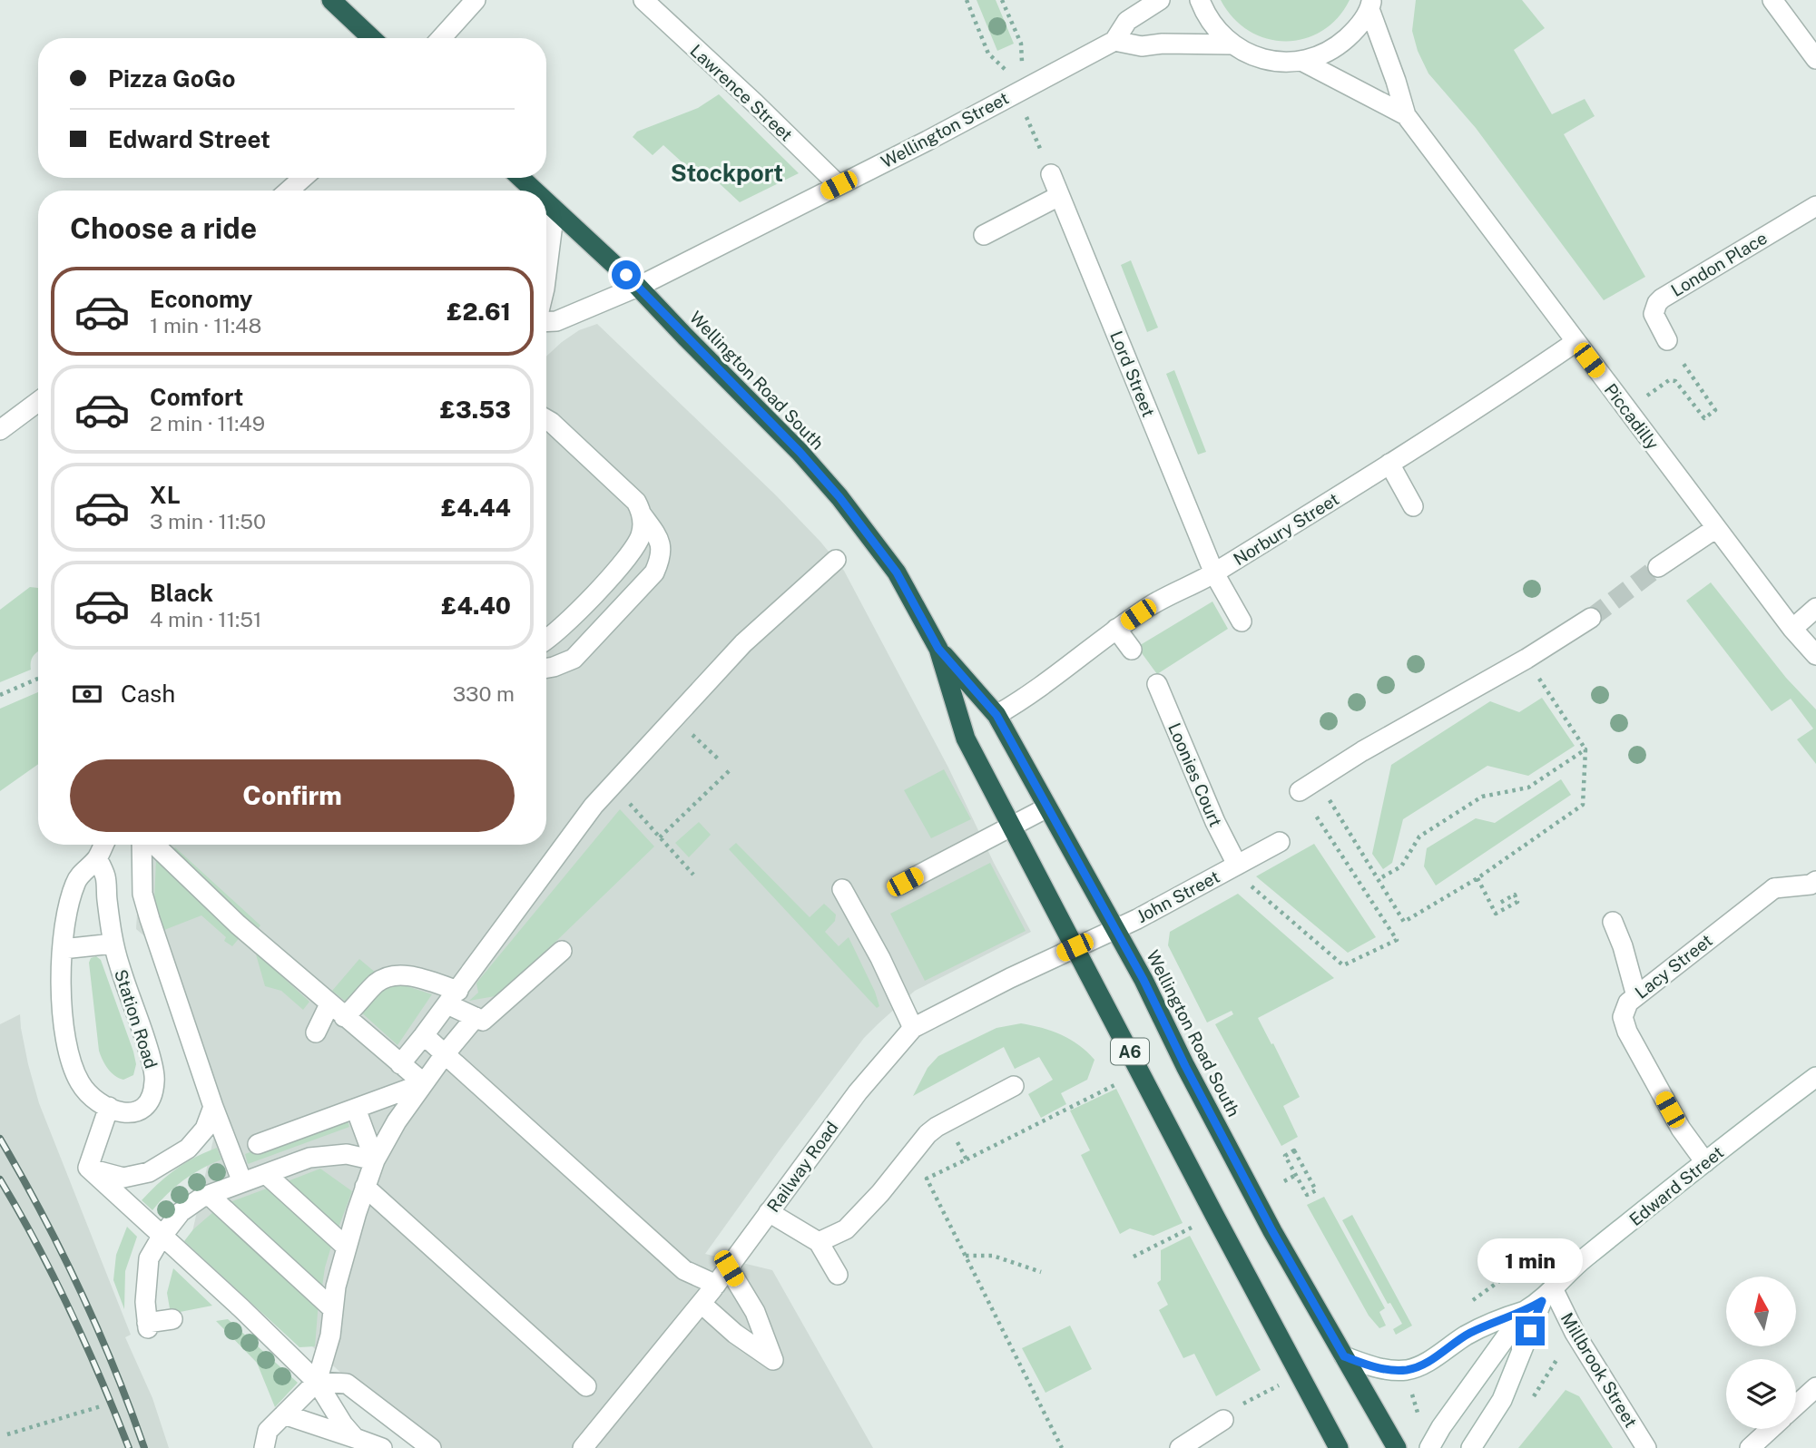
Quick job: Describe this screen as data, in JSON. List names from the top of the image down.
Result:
{
  "streets": {
    "highway": ["Wellington Road South", "A6"],
    "street": [
      "Lawrence Street",
      "Wellington Street",
      "London Place",
      "Lord Street",
      "Piccadilly",
      "Norbury Street",
      "Loonies Court",
      "John Street",
      "Lacy Street",
      "Station Road",
      "Railway Road",
      "Edward Street",
      "Millbrook Street"
    ]
  },
  "crossings": [
    ["Lawrence Street", "Wellington Street"],
    ["Wellington Street", "Wellington Road South"],
    ["Lord Street", "Norbury Street"],
    ["Wellington Road South", "Norbury Street"],
    ["Wellington Road South", "John Street"],
    ["Wellington Road South", "Railway Road"],
    ["Piccadilly", "Norbury Street"],
    ["Loonies Court", "John Street"],
    ["John Street", "Railway Road"],
    ["Lacy Street", "Edward Street"],
    ["Edward Street", "Millbrook Street"]
  ],
  "districts": ["Stockport"],
  "north": "top",
  "page": {
    "banner": ["Pizza GoGo", "Edward Street"],
    "heading": "Choose a ride",
    "list": [
      {
        "name": "Economy",
        "note": "1 min · 11:48",
        "value": "£2.61"
      },
      {
        "name": "Comfort",
        "note": "2 min · 11:49",
        "value": "£3.53"
      },
      {
        "name": "XL",
        "note": "3 min · 11:50",
        "value": "£4.44"
      },
      {
        "name": "Black",
        "note": "4 min · 11:51",
        "value": "£4.40"
      }
    ],
    "pay": ["Cash", "330 m"],
    "buttons": "Confirm",
    "bubble": "1 min"
  }
}
